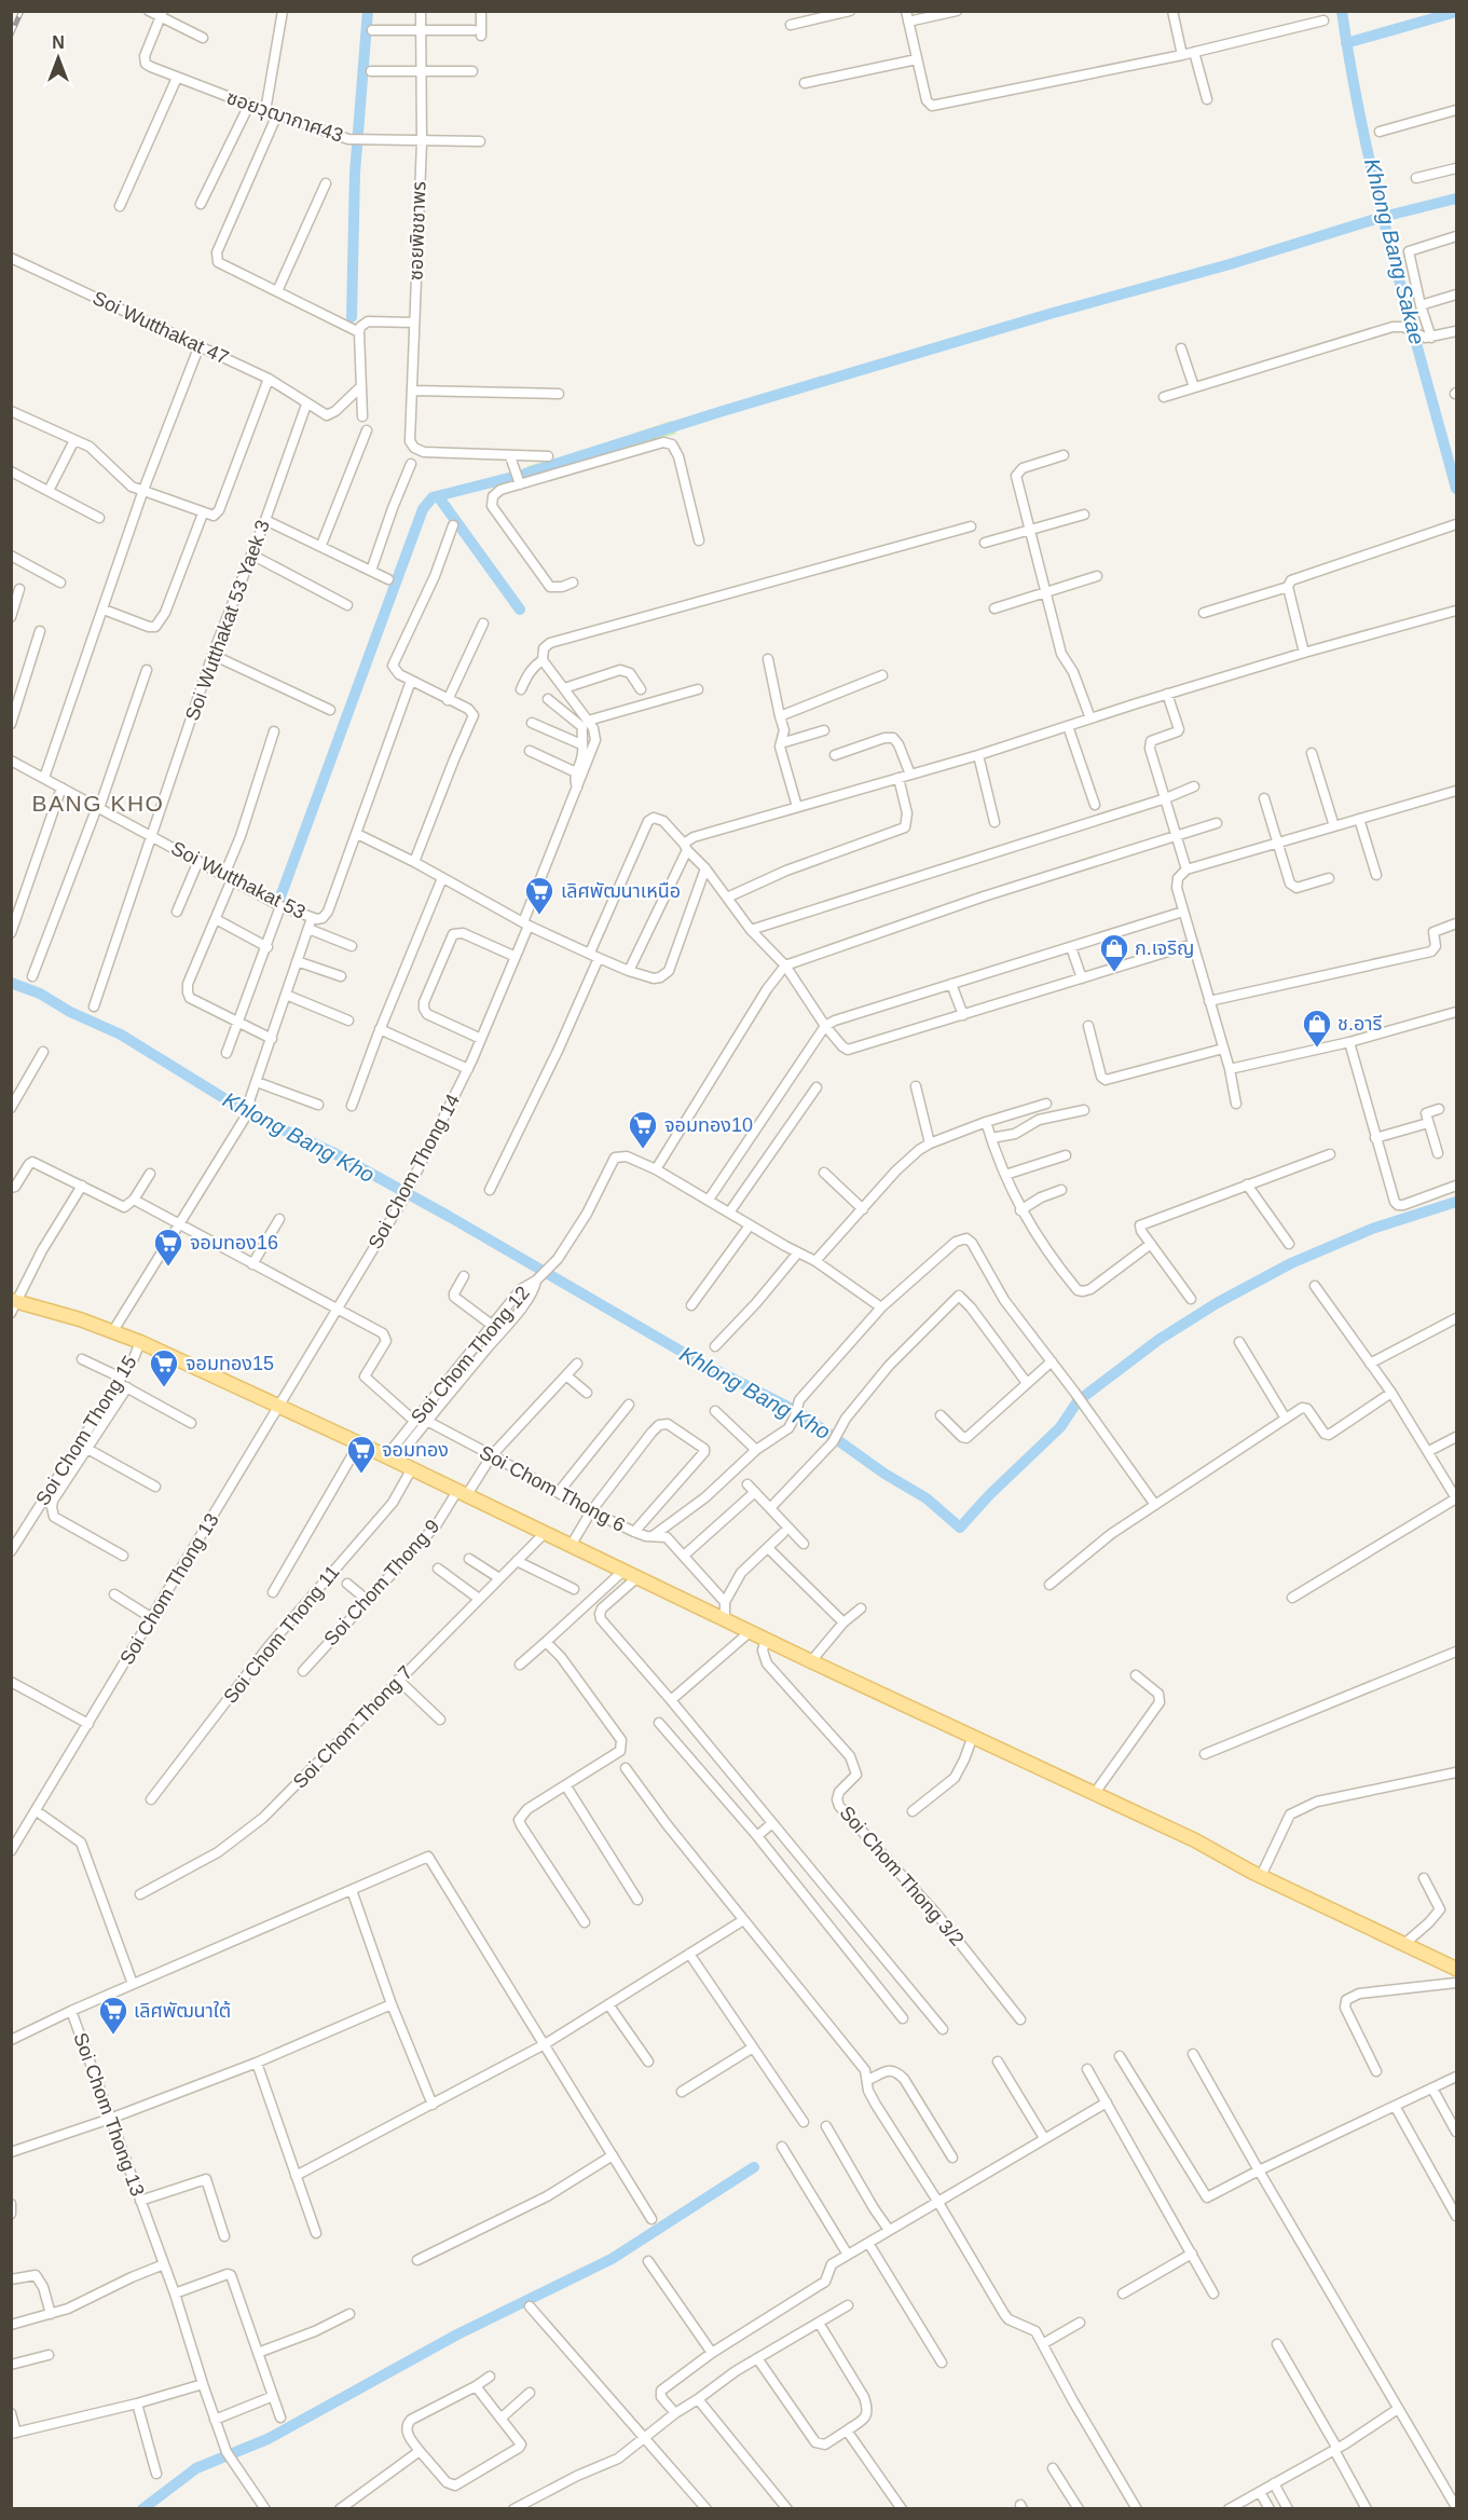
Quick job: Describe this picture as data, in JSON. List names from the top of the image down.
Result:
{
  "streets": {
    "street": [
      "ซอยวุฒากาศ43",
      "ซอยพิชชาพร",
      "Soi Wutthakat 47",
      "Soi Wutthakat 53 Yaek 3",
      "Soi Wutthakat 53",
      "Soi Chom Thong 14",
      "Soi Chom Thong 12",
      "Soi Chom Thong 15",
      "Soi Chom Thong 6",
      "Soi Chom Thong 9",
      "Soi Chom Thong 13",
      "Soi Chom Thong 11",
      "Soi Chom Thong 7",
      "Soi Chom Thong 3/2"
    ]
  },
  "crossings": [
    ["ซอยวุฒากาศ43", "ซอยพิชชาพร"],
    ["Soi Wutthakat 47", "Soi Wutthakat 53 Yaek 3"],
    ["Soi Wutthakat 53 Yaek 3", "Soi Wutthakat 53"],
    ["Soi Chom Thong 14", "Soi Chom Thong 6"],
    ["Soi Chom Thong 14", "Soi Chom Thong 13"],
    ["Soi Chom Thong 12", "Soi Chom Thong 6"],
    ["Soi Chom Thong 6", "Soi Chom Thong 9"]
  ],
  "districts": ["BANG KHO"],
  "water": ["Khlong Bang Sakae", "Khlong Bang Kho"],
  "places": {
    "supermarket": [
      "เลิศพัฒนาเหนือ",
      "จอมทอง10",
      "จอมทอง16",
      "จอมทอง15",
      "จอมทอง",
      "เลิศพัฒนาใต้"
    ],
    "shop": ["ก.เจริญ", "ช.อารี"]
  },
  "north": "top"
}
